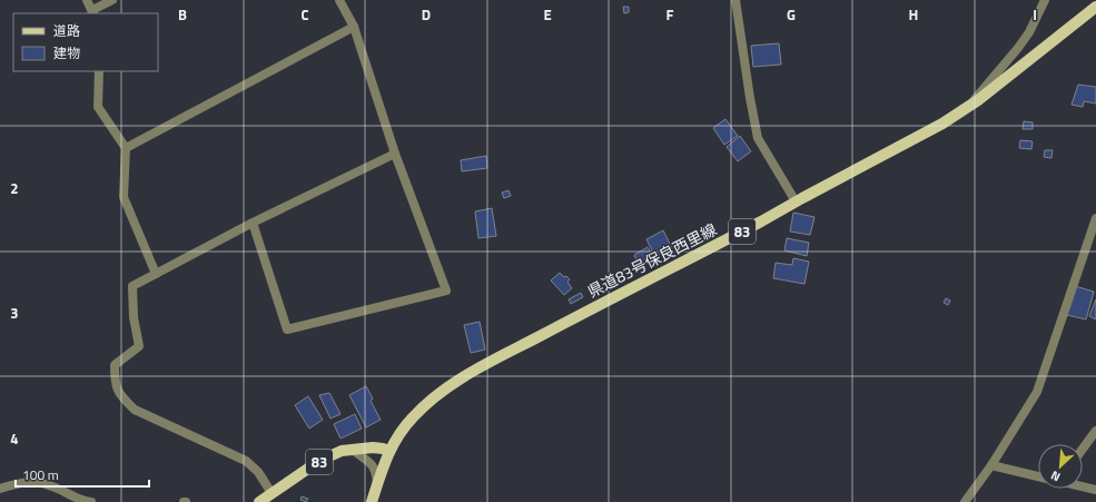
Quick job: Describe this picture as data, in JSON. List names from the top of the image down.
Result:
{
  "streets": {
    "main road": ["83", "県道83号保良西里線"]
  },
  "crossings": [
    ["83", "県道83号保良西里線"]
  ],
  "legend": ["道路", "建物"],
  "scale_bar": "100 m",
  "north": "bottom left",
  "grid": {
    "columns": [
      "B",
      "C",
      "D",
      "E",
      "F",
      "G",
      "H",
      "I"
    ],
    "rows": ["2", "3", "4"]
  }
}
